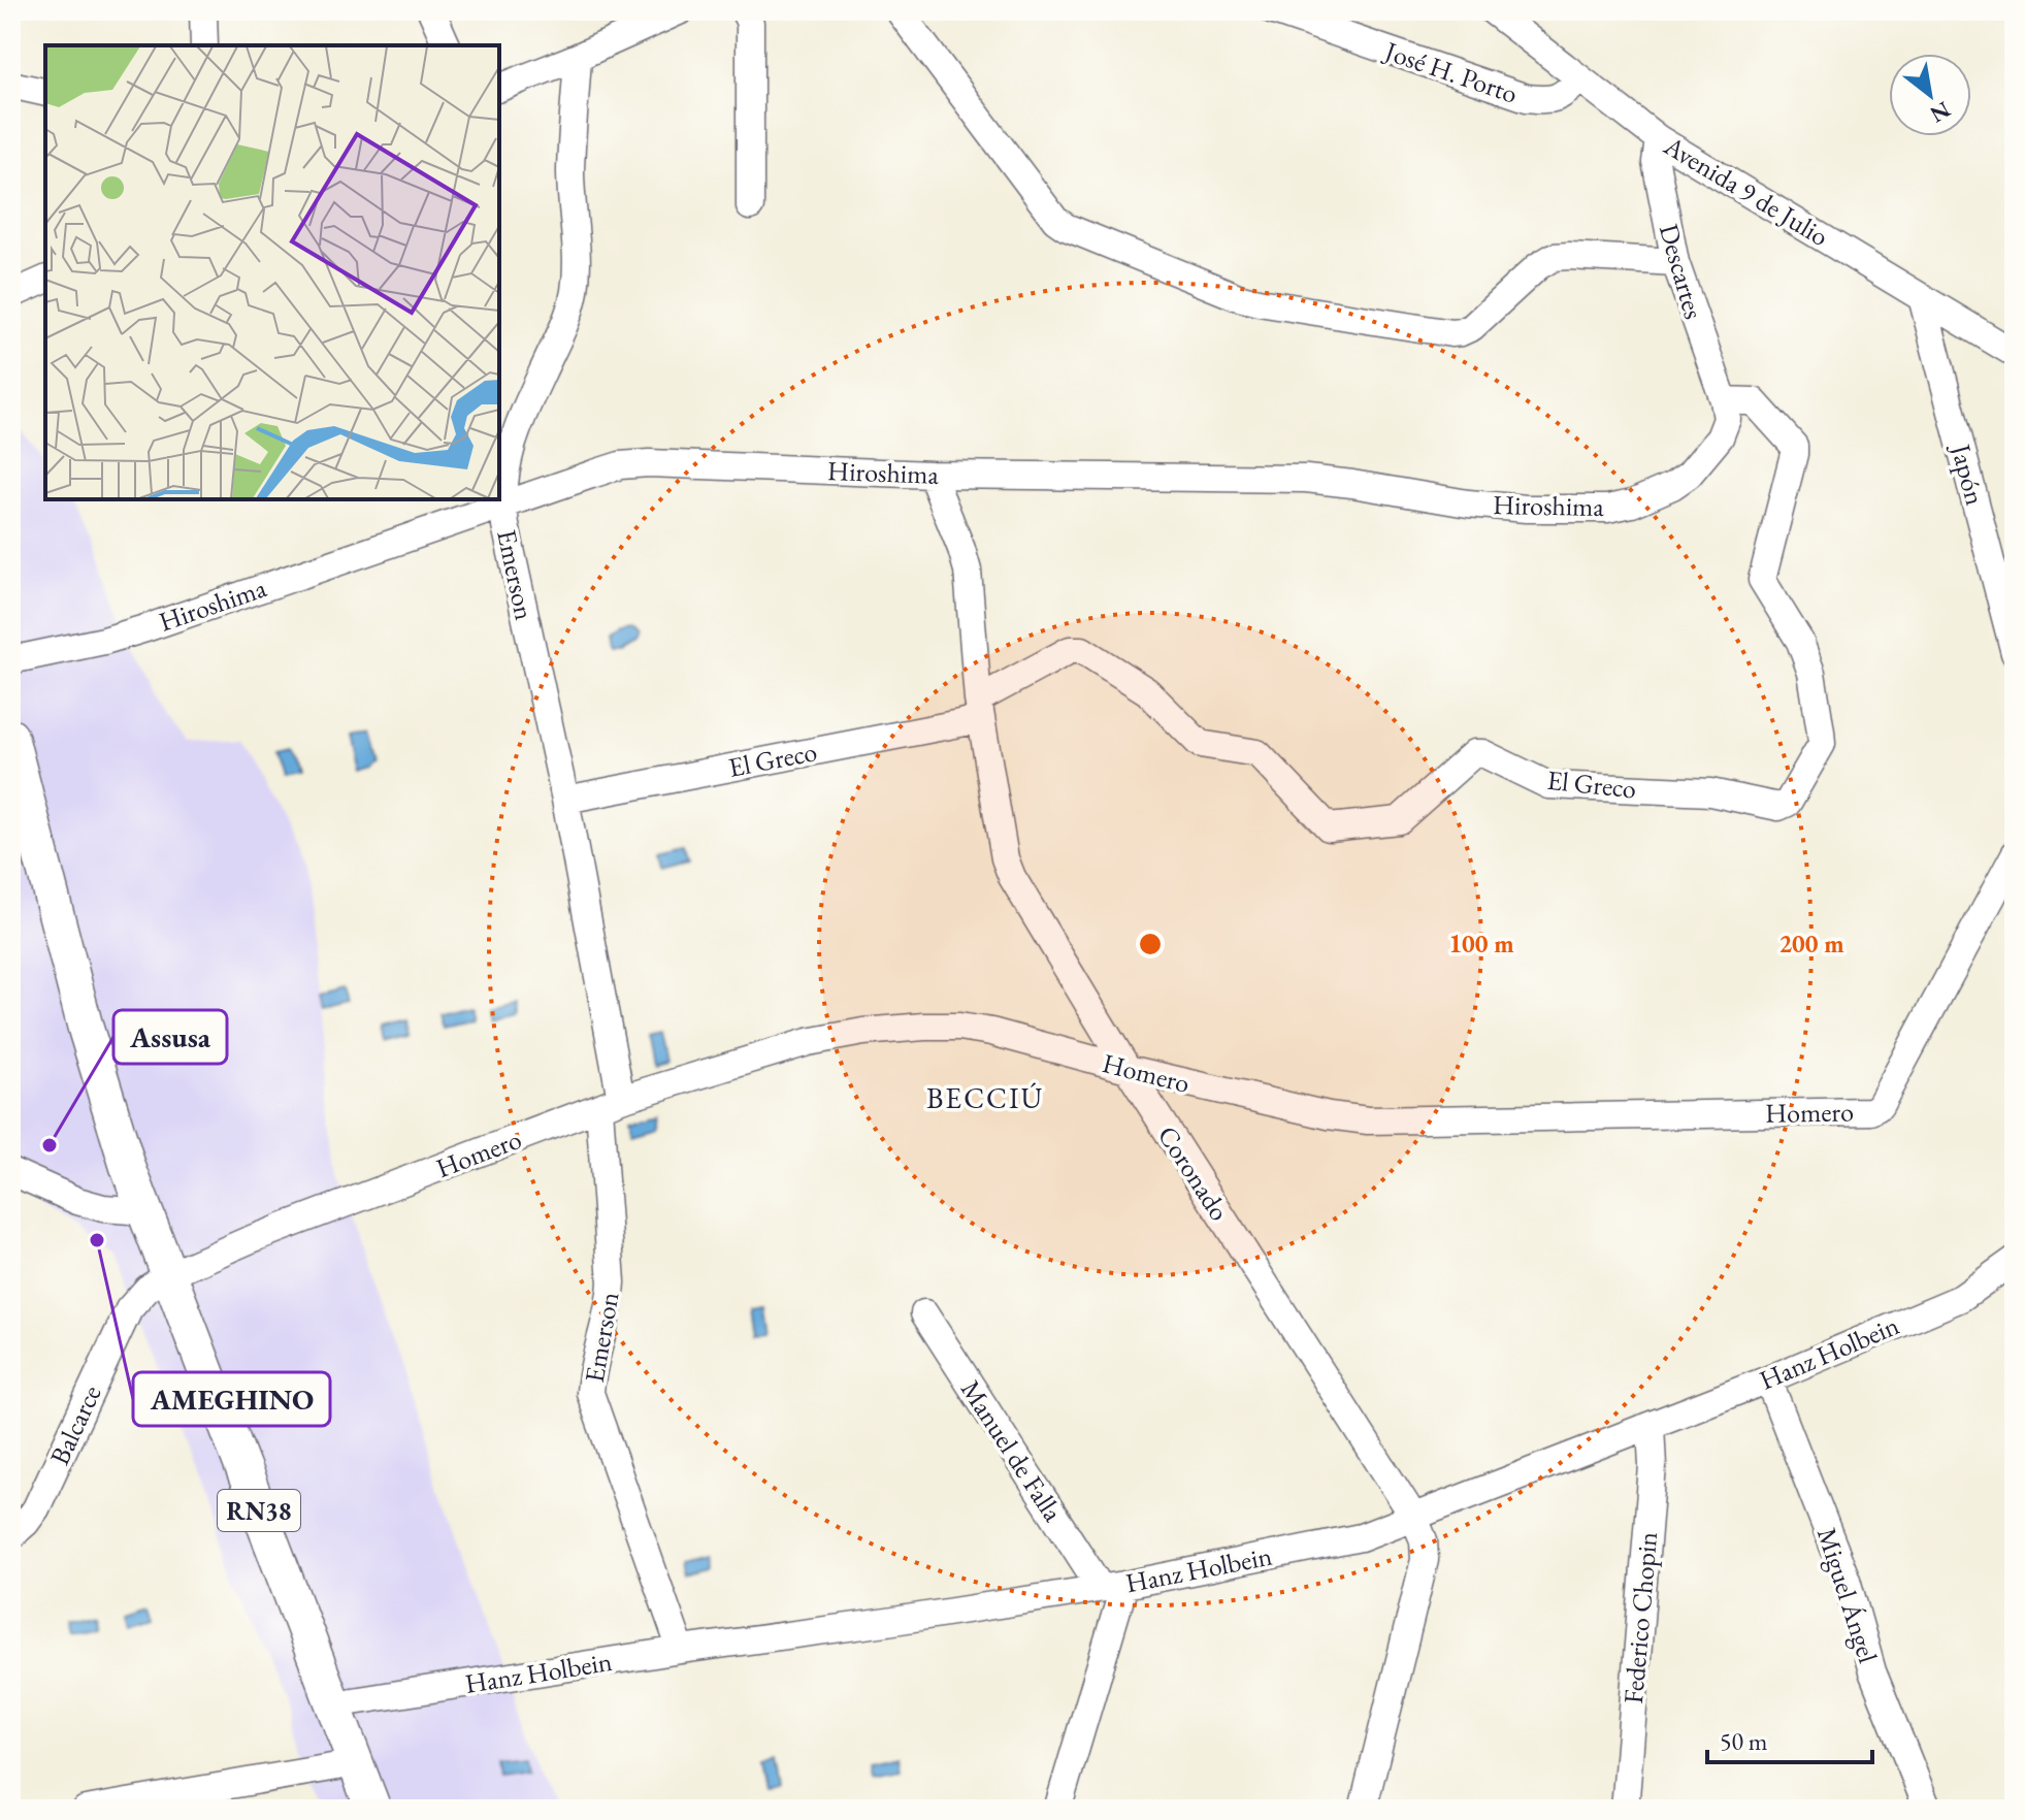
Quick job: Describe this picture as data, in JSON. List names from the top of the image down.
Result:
{
  "streets": {
    "main road": ["RN38"],
    "street": [
      "José H. Porto",
      "Avenida 9 de Julio",
      "Descartes",
      "Hiroshima",
      "Japón",
      "Emerson",
      "El Greco",
      "Homero",
      "Coronado",
      "Hanz Holbein",
      "Balcarce",
      "Manuel de Falla",
      "Miguel Ángel",
      "Federico Chopin"
    ]
  },
  "crossings": [
    ["José H. Porto", "Avenida 9 de Julio"],
    ["Avenida 9 de Julio", "Descartes"],
    ["Avenida 9 de Julio", "Japón"],
    ["Descartes", "Hiroshima"],
    ["Descartes", "El Greco"],
    ["Hiroshima", "Emerson"],
    ["Hiroshima", "El Greco"],
    ["Hiroshima", "Coronado"],
    ["Emerson", "El Greco"],
    ["Emerson", "Homero"],
    ["Emerson", "Hanz Holbein"],
    ["El Greco", "Coronado"],
    ["Homero", "Coronado"],
    ["Homero", "Balcarce"],
    ["Homero", "RN38"],
    ["Coronado", "Hanz Holbein"],
    ["Hanz Holbein", "Manuel de Falla"],
    ["Hanz Holbein", "RN38"],
    ["Hanz Holbein", "Miguel Ángel"],
    ["Hanz Holbein", "Federico Chopin"],
    ["Balcarce", "RN38"]
  ],
  "districts": ["BECCIÚ"],
  "places": ["Assusa", "AMEGHINO"],
  "scale_bar": "50 m",
  "north": "bottom right",
  "rings": ["100 m", "200 m"]
}
